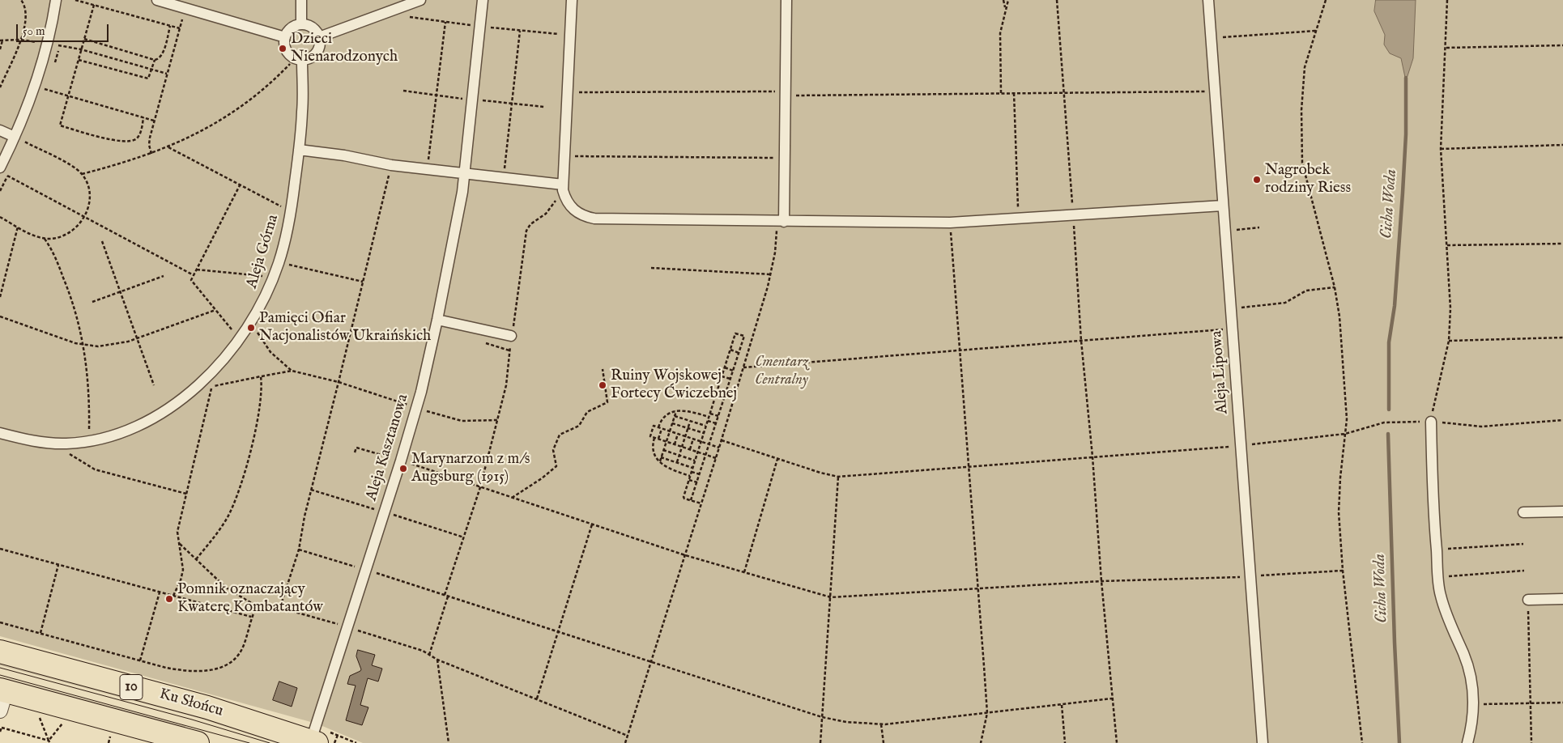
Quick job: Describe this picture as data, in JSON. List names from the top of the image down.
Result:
{
  "streets": {
    "main road": ["10", "Ku Słońcu"],
    "street": ["Aleja Górna", "Aleja Lipowa", "Aleja Kasztanowa"]
  },
  "crossings": [
    ["Aleja Kasztanowa", "Ku Słońcu"]
  ],
  "water": ["Cicha Woda"],
  "parks": ["Cmentarz Centralny"],
  "places": [
    "Dzieci Nienarodzonych",
    "Nagrobek rodziny Riess",
    "Pamięci Ofiar Nacjonalistów Ukraińskich",
    "Ruiny Wojskowej Fortecy Ćwiczebnej",
    "Marynarzom z m/s Augsburg (1915)",
    "Pomnik oznaczający Kwaterę Kombatantów"
  ],
  "scale_bar": "50 m"
}
